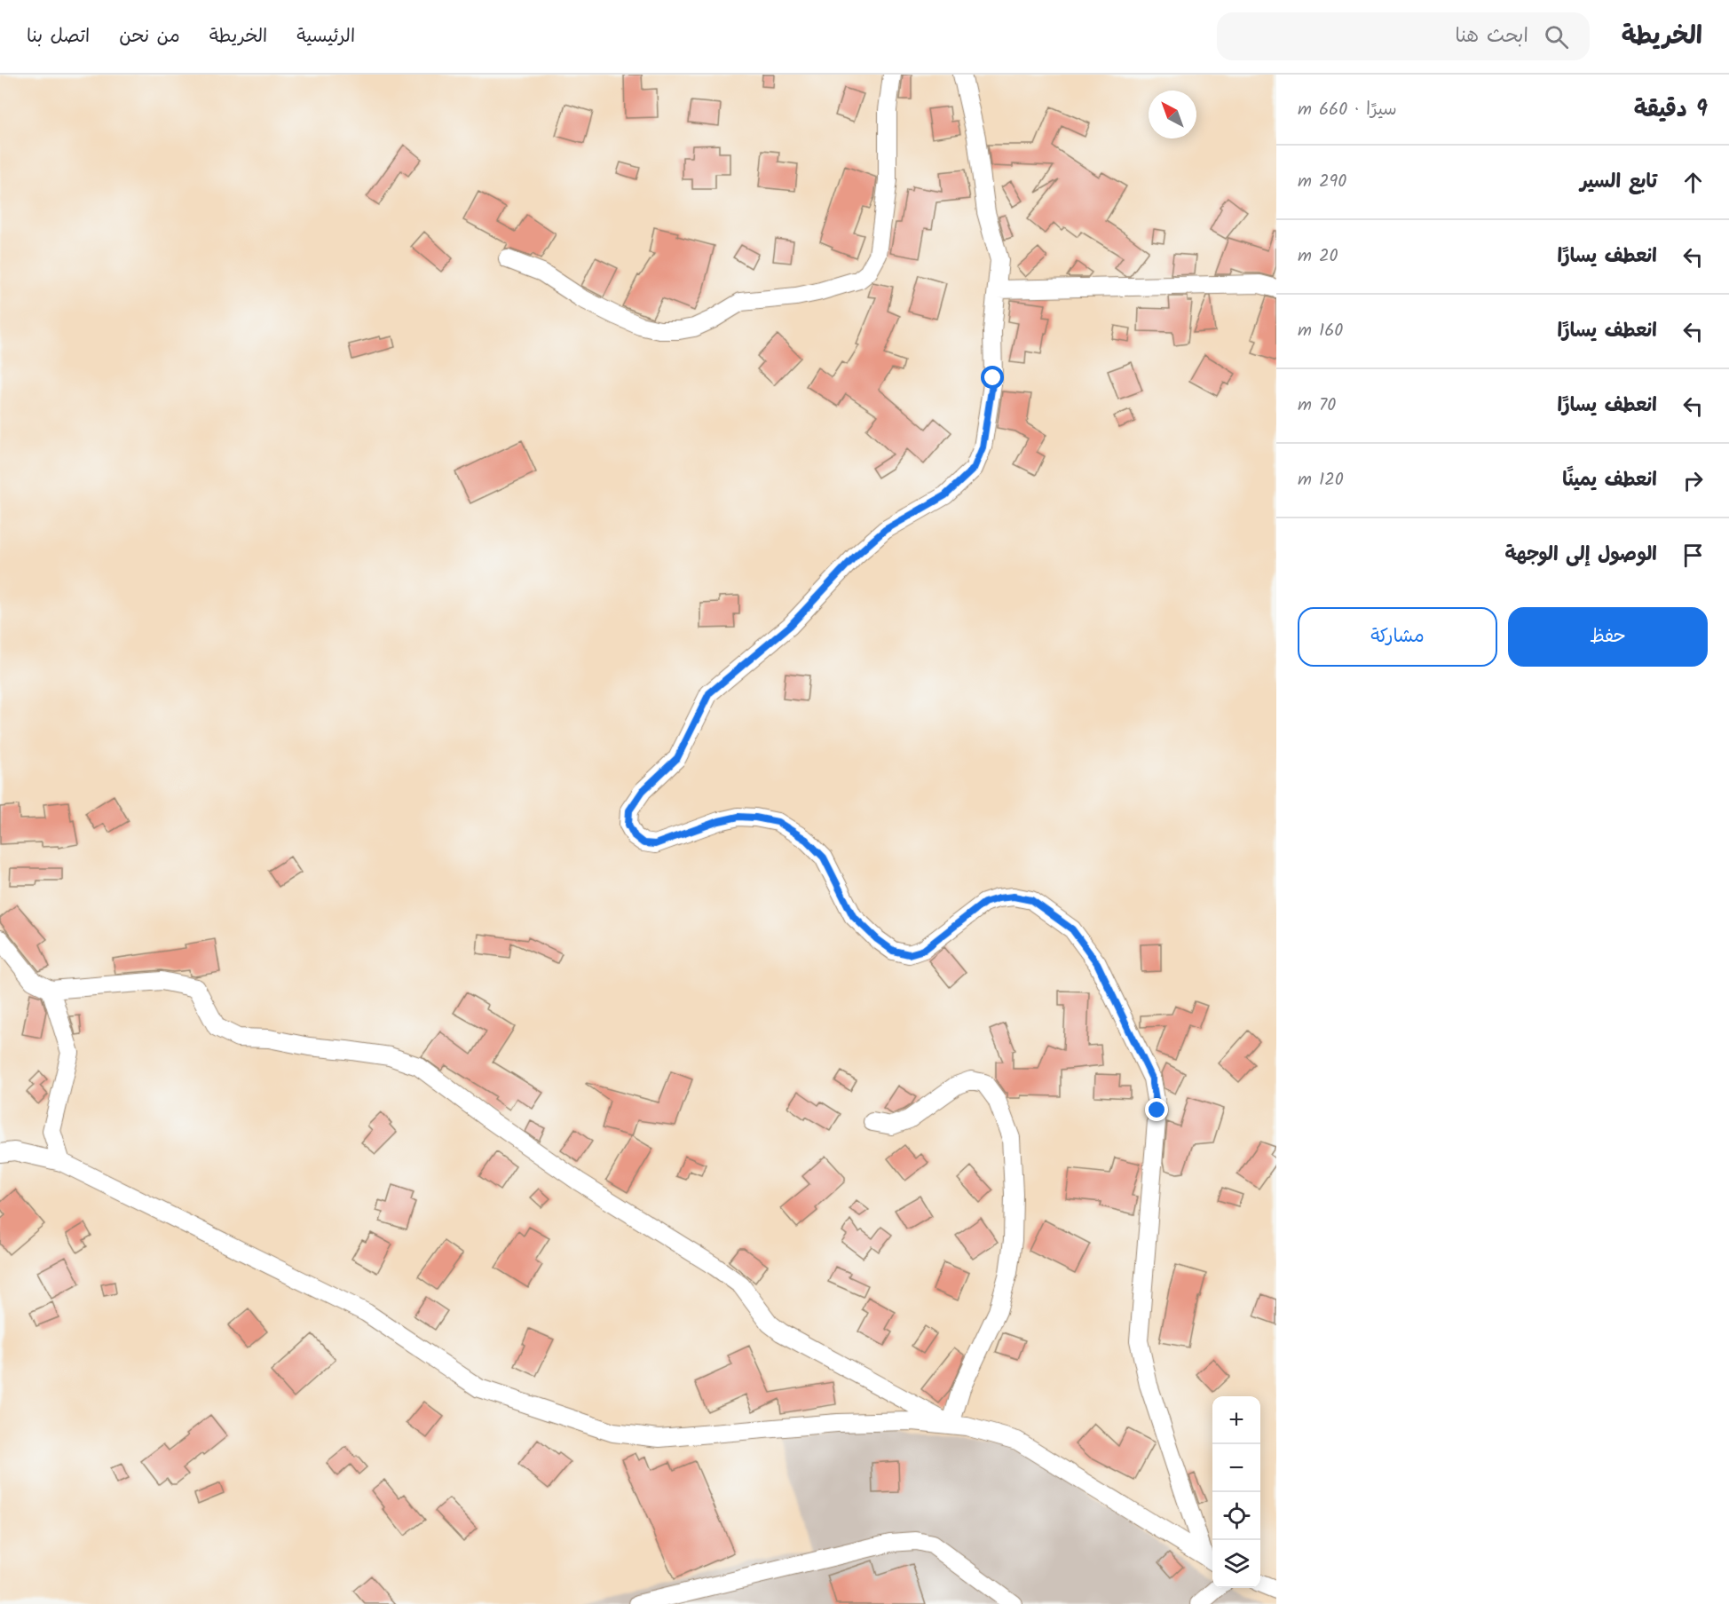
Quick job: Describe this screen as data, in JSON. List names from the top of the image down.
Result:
{
  "north": "top left",
  "page": {
    "header": "الخريطة",
    "search": "ابحث هنا",
    "nav": [
      "الرئيسية",
      "الخريطة",
      "من نحن",
      "اتصل بنا"
    ],
    "heading": ["9 دقيقة", "سيرًا · 660 m"],
    "list": [
      ["تابع السير", "290 m"],
      ["انعطف يسارًا", "20 m"],
      ["انعطف يسارًا", "160 m"],
      ["انعطف يسارًا", "70 m"],
      ["انعطف يمينًا", "120 m"],
      "الوصول إلى الوجهة"
    ],
    "buttons": ["حفظ", "مشاركة"],
    "map_buttons": ["+", "−"]
  }
}
